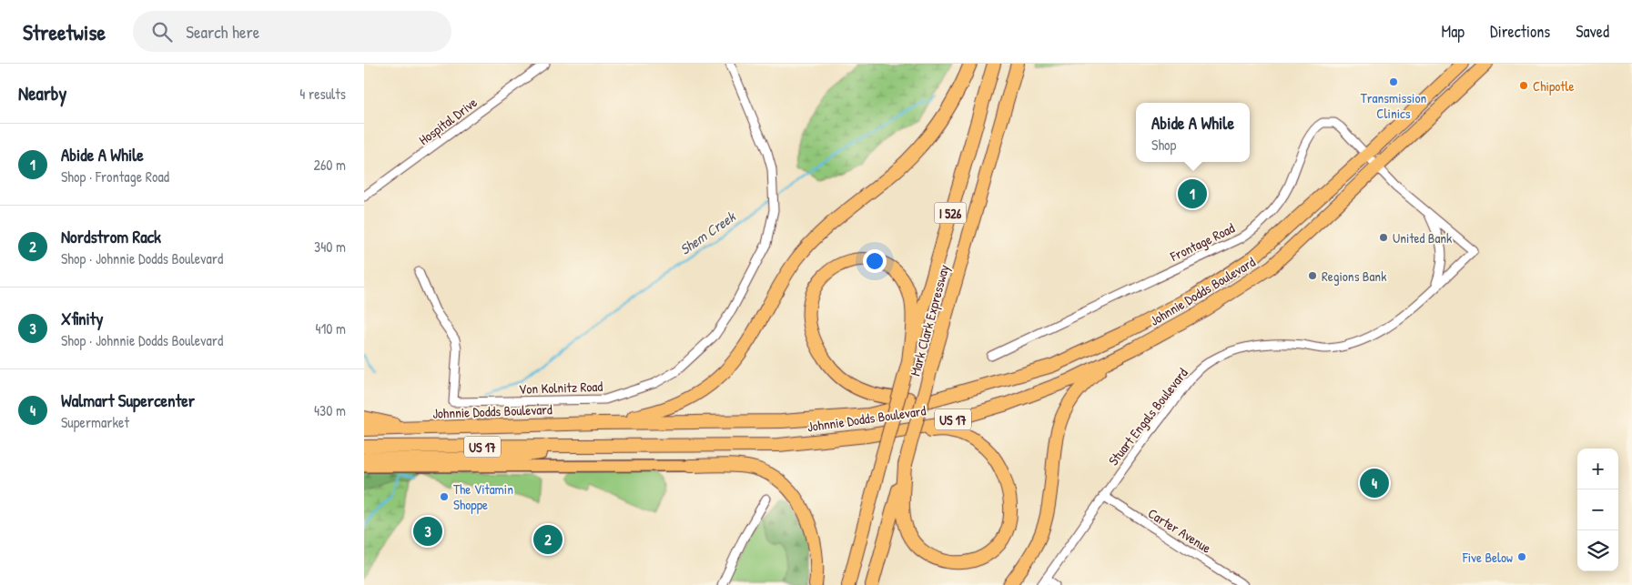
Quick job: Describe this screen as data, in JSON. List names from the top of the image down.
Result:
{
  "streets": {
    "highway": [
      "I 526",
      "Johnnie Dodds Boulevard",
      "Mark Clark Expressway",
      "US 17"
    ],
    "street": [
      "Hospital Drive",
      "Frontage Road",
      "Von Kolnitz Road",
      "Stuart Engals Boulevard",
      "Carter Avenue"
    ]
  },
  "crossings": [
    ["Frontage Road", "Johnnie Dodds Boulevard"],
    ["Frontage Road", "Stuart Engals Boulevard"],
    ["Frontage Road", "US 17"],
    ["Johnnie Dodds Boulevard", "Stuart Engals Boulevard"],
    ["Johnnie Dodds Boulevard", "US 17"],
    ["Stuart Engals Boulevard", "US 17"],
    ["Stuart Engals Boulevard", "Carter Avenue"]
  ],
  "water": ["Shem Creek"],
  "places": [
    "Transmission Clinics",
    "Chipotle",
    "United Bank",
    "Regions Bank",
    "The Vitamin Shoppe",
    "Five Below"
  ],
  "page": {
    "header": "Streetwise",
    "search": "Search here",
    "nav": ["Map", "Directions", "Saved"],
    "heading": ["Nearby", "4 results"],
    "popup": ["Abide A While", "Shop"],
    "list": [
      {
        "mark": "1",
        "name": "Abide A While",
        "note": "Shop · Frontage Road",
        "value": "260 m"
      },
      {
        "mark": "2",
        "name": "Nordstrom Rack",
        "note": "Shop · Johnnie Dodds Boulevard",
        "value": "340 m"
      },
      {
        "mark": "3",
        "name": "Xfinity",
        "note": "Shop · Johnnie Dodds Boulevard",
        "value": "410 m"
      },
      {
        "mark": "4",
        "name": "Walmart Supercenter",
        "note": "Supermarket",
        "value": "430 m"
      }
    ],
    "pins": [
      "1",
      "4",
      "3",
      "2"
    ],
    "map_buttons": ["+", "−"]
  }
}
